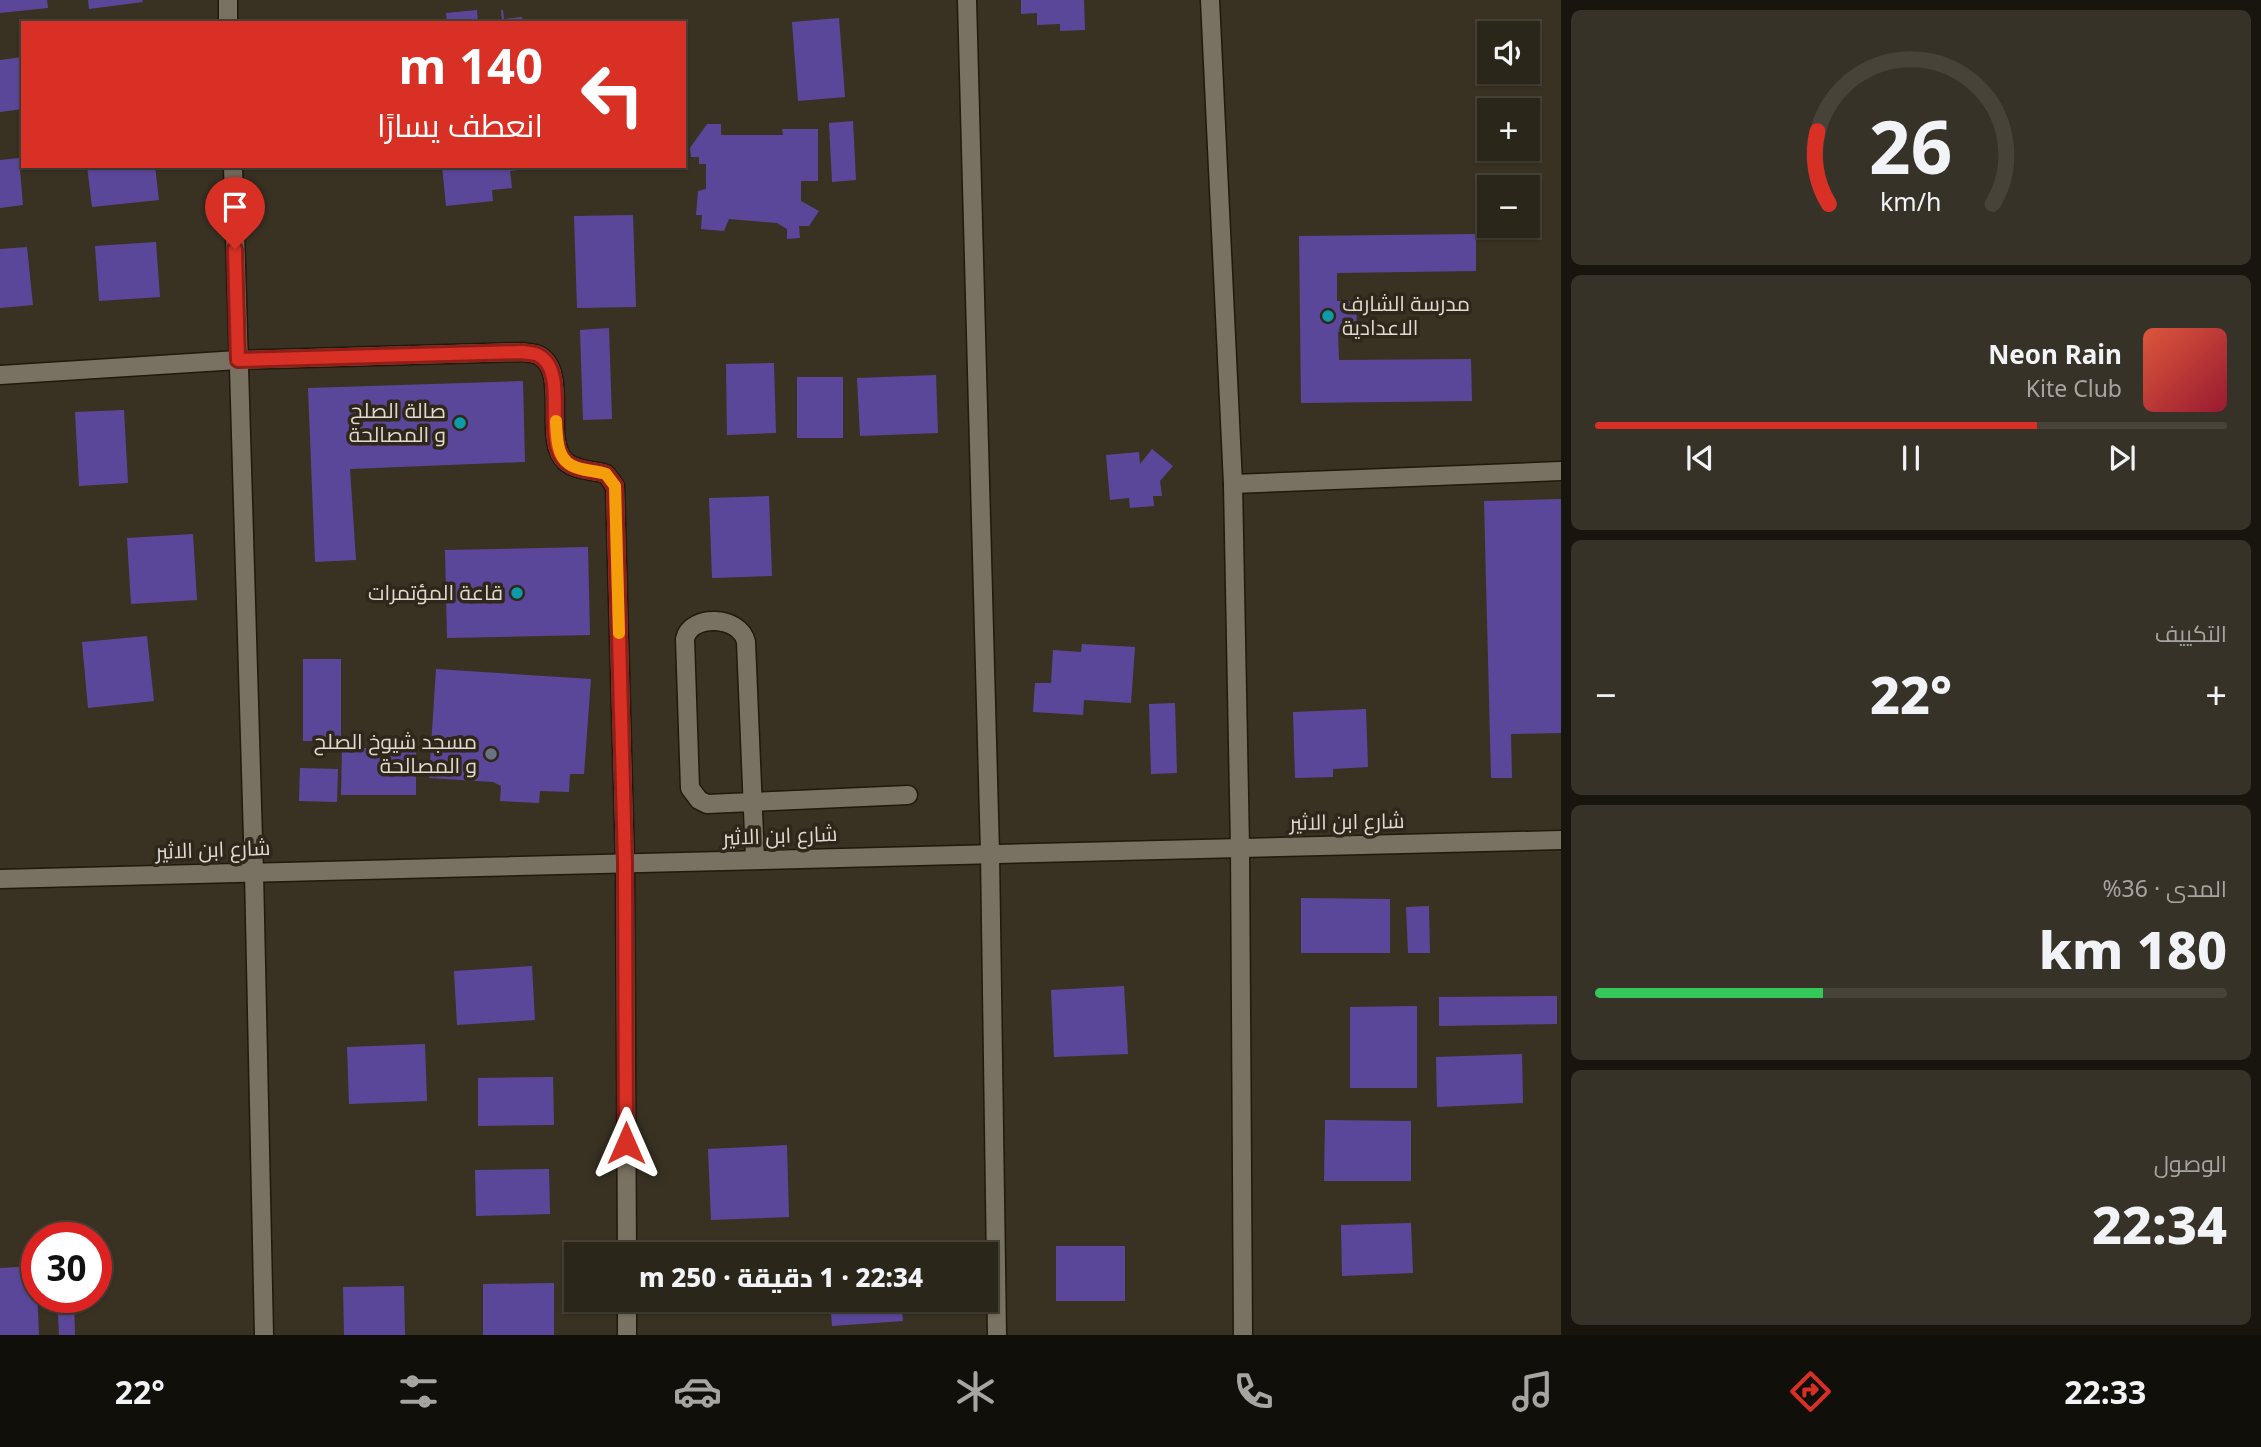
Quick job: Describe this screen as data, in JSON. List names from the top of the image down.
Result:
{
  "streets": {
    "street": ["شارع ابن الاثير"]
  },
  "places": [
    "مدرسة الشارف الاعدادية",
    "صالة الصلح و المصالحة",
    "قاعة المؤتمرات",
    "مسجد شيوخ الصلح و المصالحة"
  ],
  "page": {
    "map_buttons": ["+", "−"],
    "turn": ["140 m", "انعطف يسارًا"],
    "song": ["Neon Rain", "Kite Club"],
    "tile": [
      "التكييف",
      ["المدى · 36%", "180 km"],
      ["الوصول", "22:34"]
    ],
    "heat": ["−", "22°", "+"],
    "limit": "30",
    "trip": "22:34 · 1 دقيقة · 250 m",
    "tabs": ["22:33", "22°"],
    "gauge": ["26", "km/h"]
  }
}
